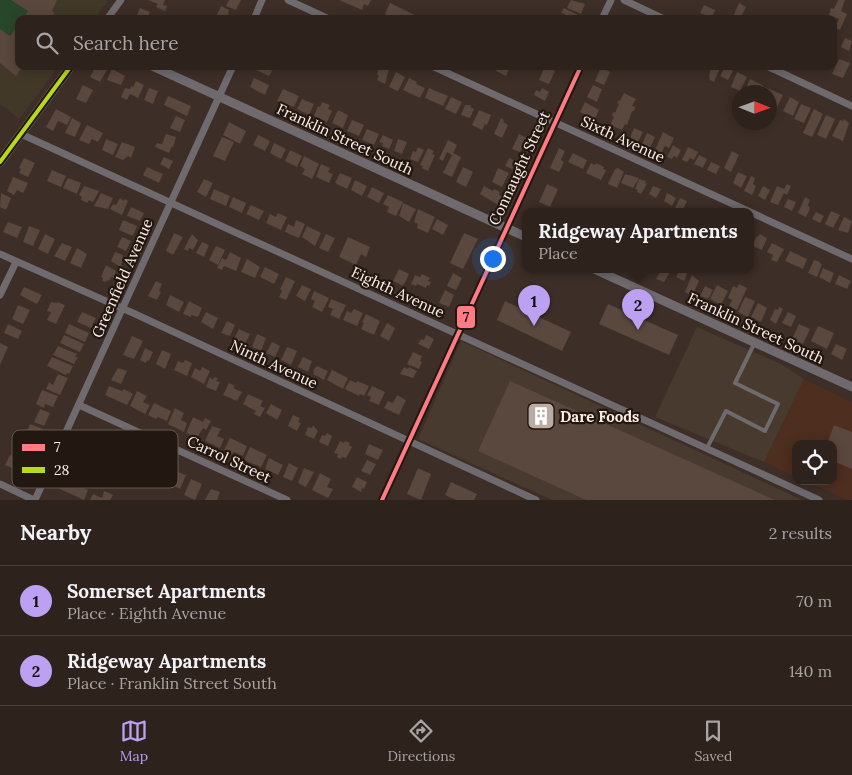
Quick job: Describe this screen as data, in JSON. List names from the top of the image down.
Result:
{
  "streets": {
    "street": [
      "Franklin Street South",
      "Sixth Avenue",
      "Connaught Street",
      "Greenfield Avenue",
      "Eighth Avenue",
      "Ninth Avenue",
      "Carrol Street"
    ]
  },
  "crossings": [
    ["Franklin Street South", "Connaught Street"],
    ["Franklin Street South", "Greenfield Avenue"],
    ["Sixth Avenue", "Connaught Street"],
    ["Connaught Street", "Eighth Avenue"],
    ["Connaught Street", "Ninth Avenue"],
    ["Greenfield Avenue", "Eighth Avenue"],
    ["Greenfield Avenue", "Ninth Avenue"],
    ["Greenfield Avenue", "Carrol Street"]
  ],
  "places": {
    "building": ["Dare Foods"]
  },
  "lines": ["transit line 7", "transit line 28"],
  "legend": ["7", "28"],
  "north": "right",
  "page": {
    "search": "Search here",
    "popup": ["Ridgeway Apartments", "Place"],
    "pins": ["1", "2"],
    "heading": ["Nearby", "2 results"],
    "list": [
      {
        "mark": "1",
        "name": "Somerset Apartments",
        "note": "Place · Eighth Avenue",
        "value": "70 m"
      },
      {
        "mark": "2",
        "name": "Ridgeway Apartments",
        "note": "Place · Franklin Street South",
        "value": "140 m"
      }
    ],
    "nav": ["Map", "Directions", "Saved"]
  }
}
